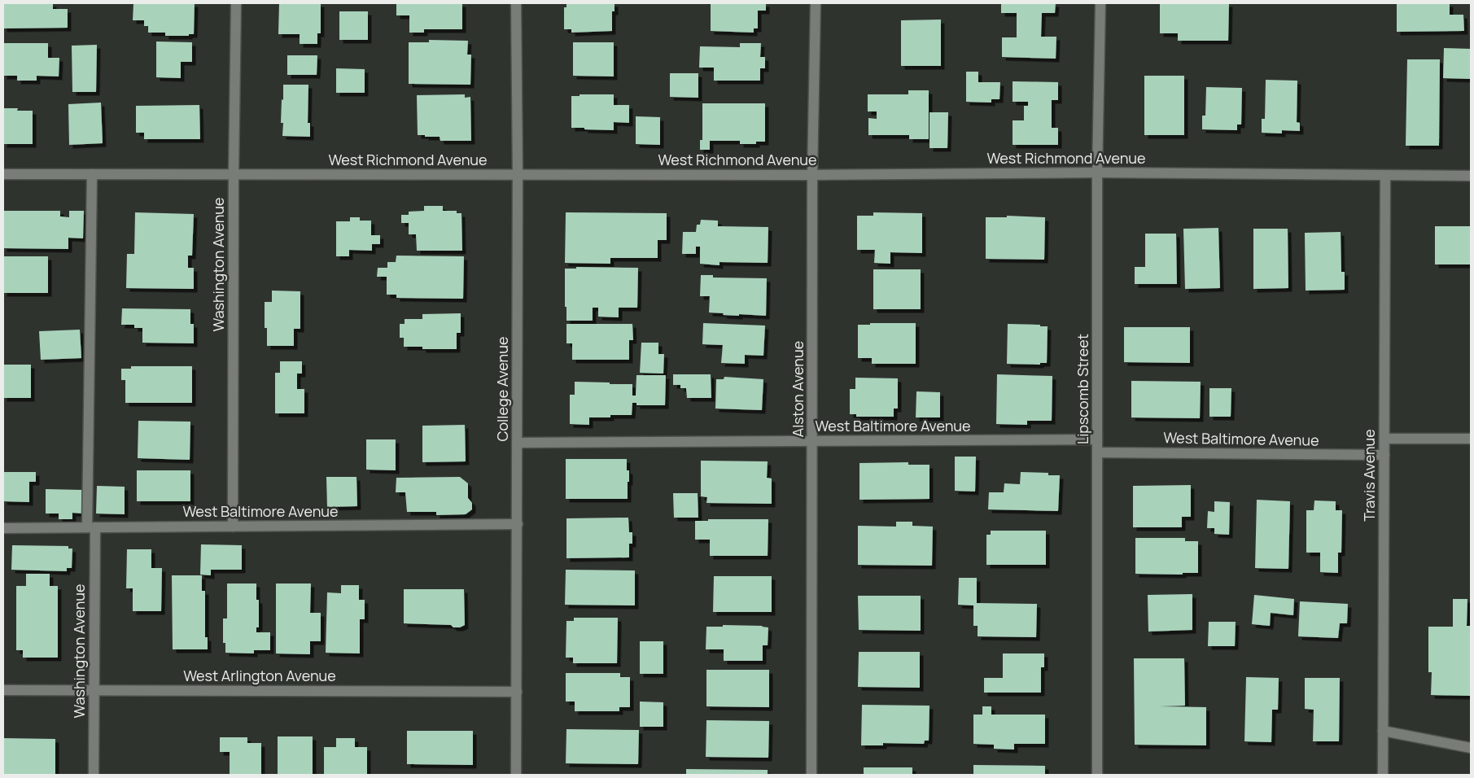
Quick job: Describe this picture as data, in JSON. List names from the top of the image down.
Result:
{
  "streets": {
    "street": [
      "West Richmond Avenue",
      "Washington Avenue",
      "College Avenue",
      "Alston Avenue",
      "Lipscomb Street",
      "West Baltimore Avenue",
      "Travis Avenue",
      "West Arlington Avenue"
    ]
  },
  "crossings": [
    ["West Richmond Avenue", "Washington Avenue"],
    ["West Richmond Avenue", "College Avenue"],
    ["West Richmond Avenue", "Alston Avenue"],
    ["West Richmond Avenue", "Lipscomb Street"],
    ["West Richmond Avenue", "Travis Avenue"],
    ["Washington Avenue", "West Baltimore Avenue"],
    ["Washington Avenue", "West Arlington Avenue"],
    ["College Avenue", "West Baltimore Avenue"],
    ["College Avenue", "West Arlington Avenue"],
    ["Alston Avenue", "West Baltimore Avenue"],
    ["Lipscomb Street", "West Baltimore Avenue"],
    ["West Baltimore Avenue", "Travis Avenue"]
  ]
}
